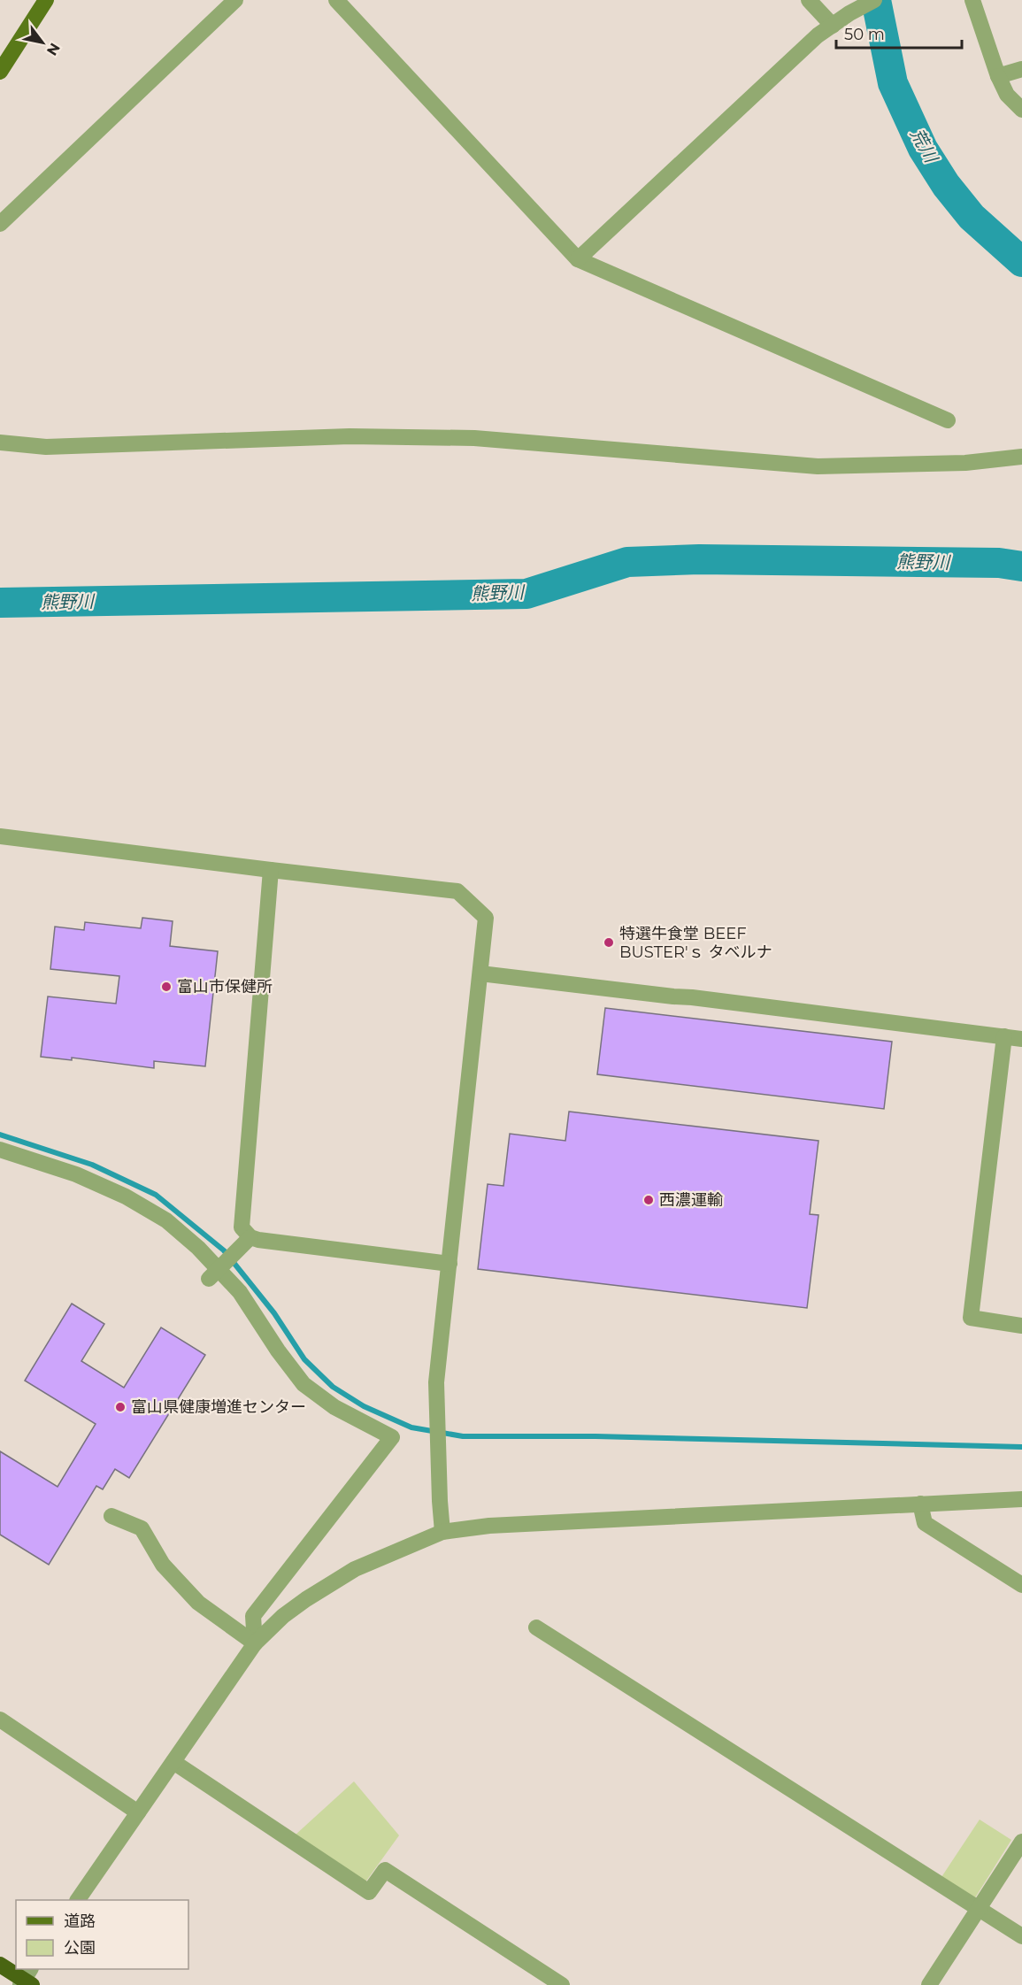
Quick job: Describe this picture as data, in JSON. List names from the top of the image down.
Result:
{
  "water": ["荒川", "熊野川"],
  "places": [
    "特選牛食堂 BEEF BUSTER'ｓ タベルナ",
    "富山市保健所",
    "西濃運輸",
    "富山県健康増進センター"
  ],
  "legend": ["道路", "公園"],
  "scale_bar": "50 m",
  "north": "bottom right"
}
